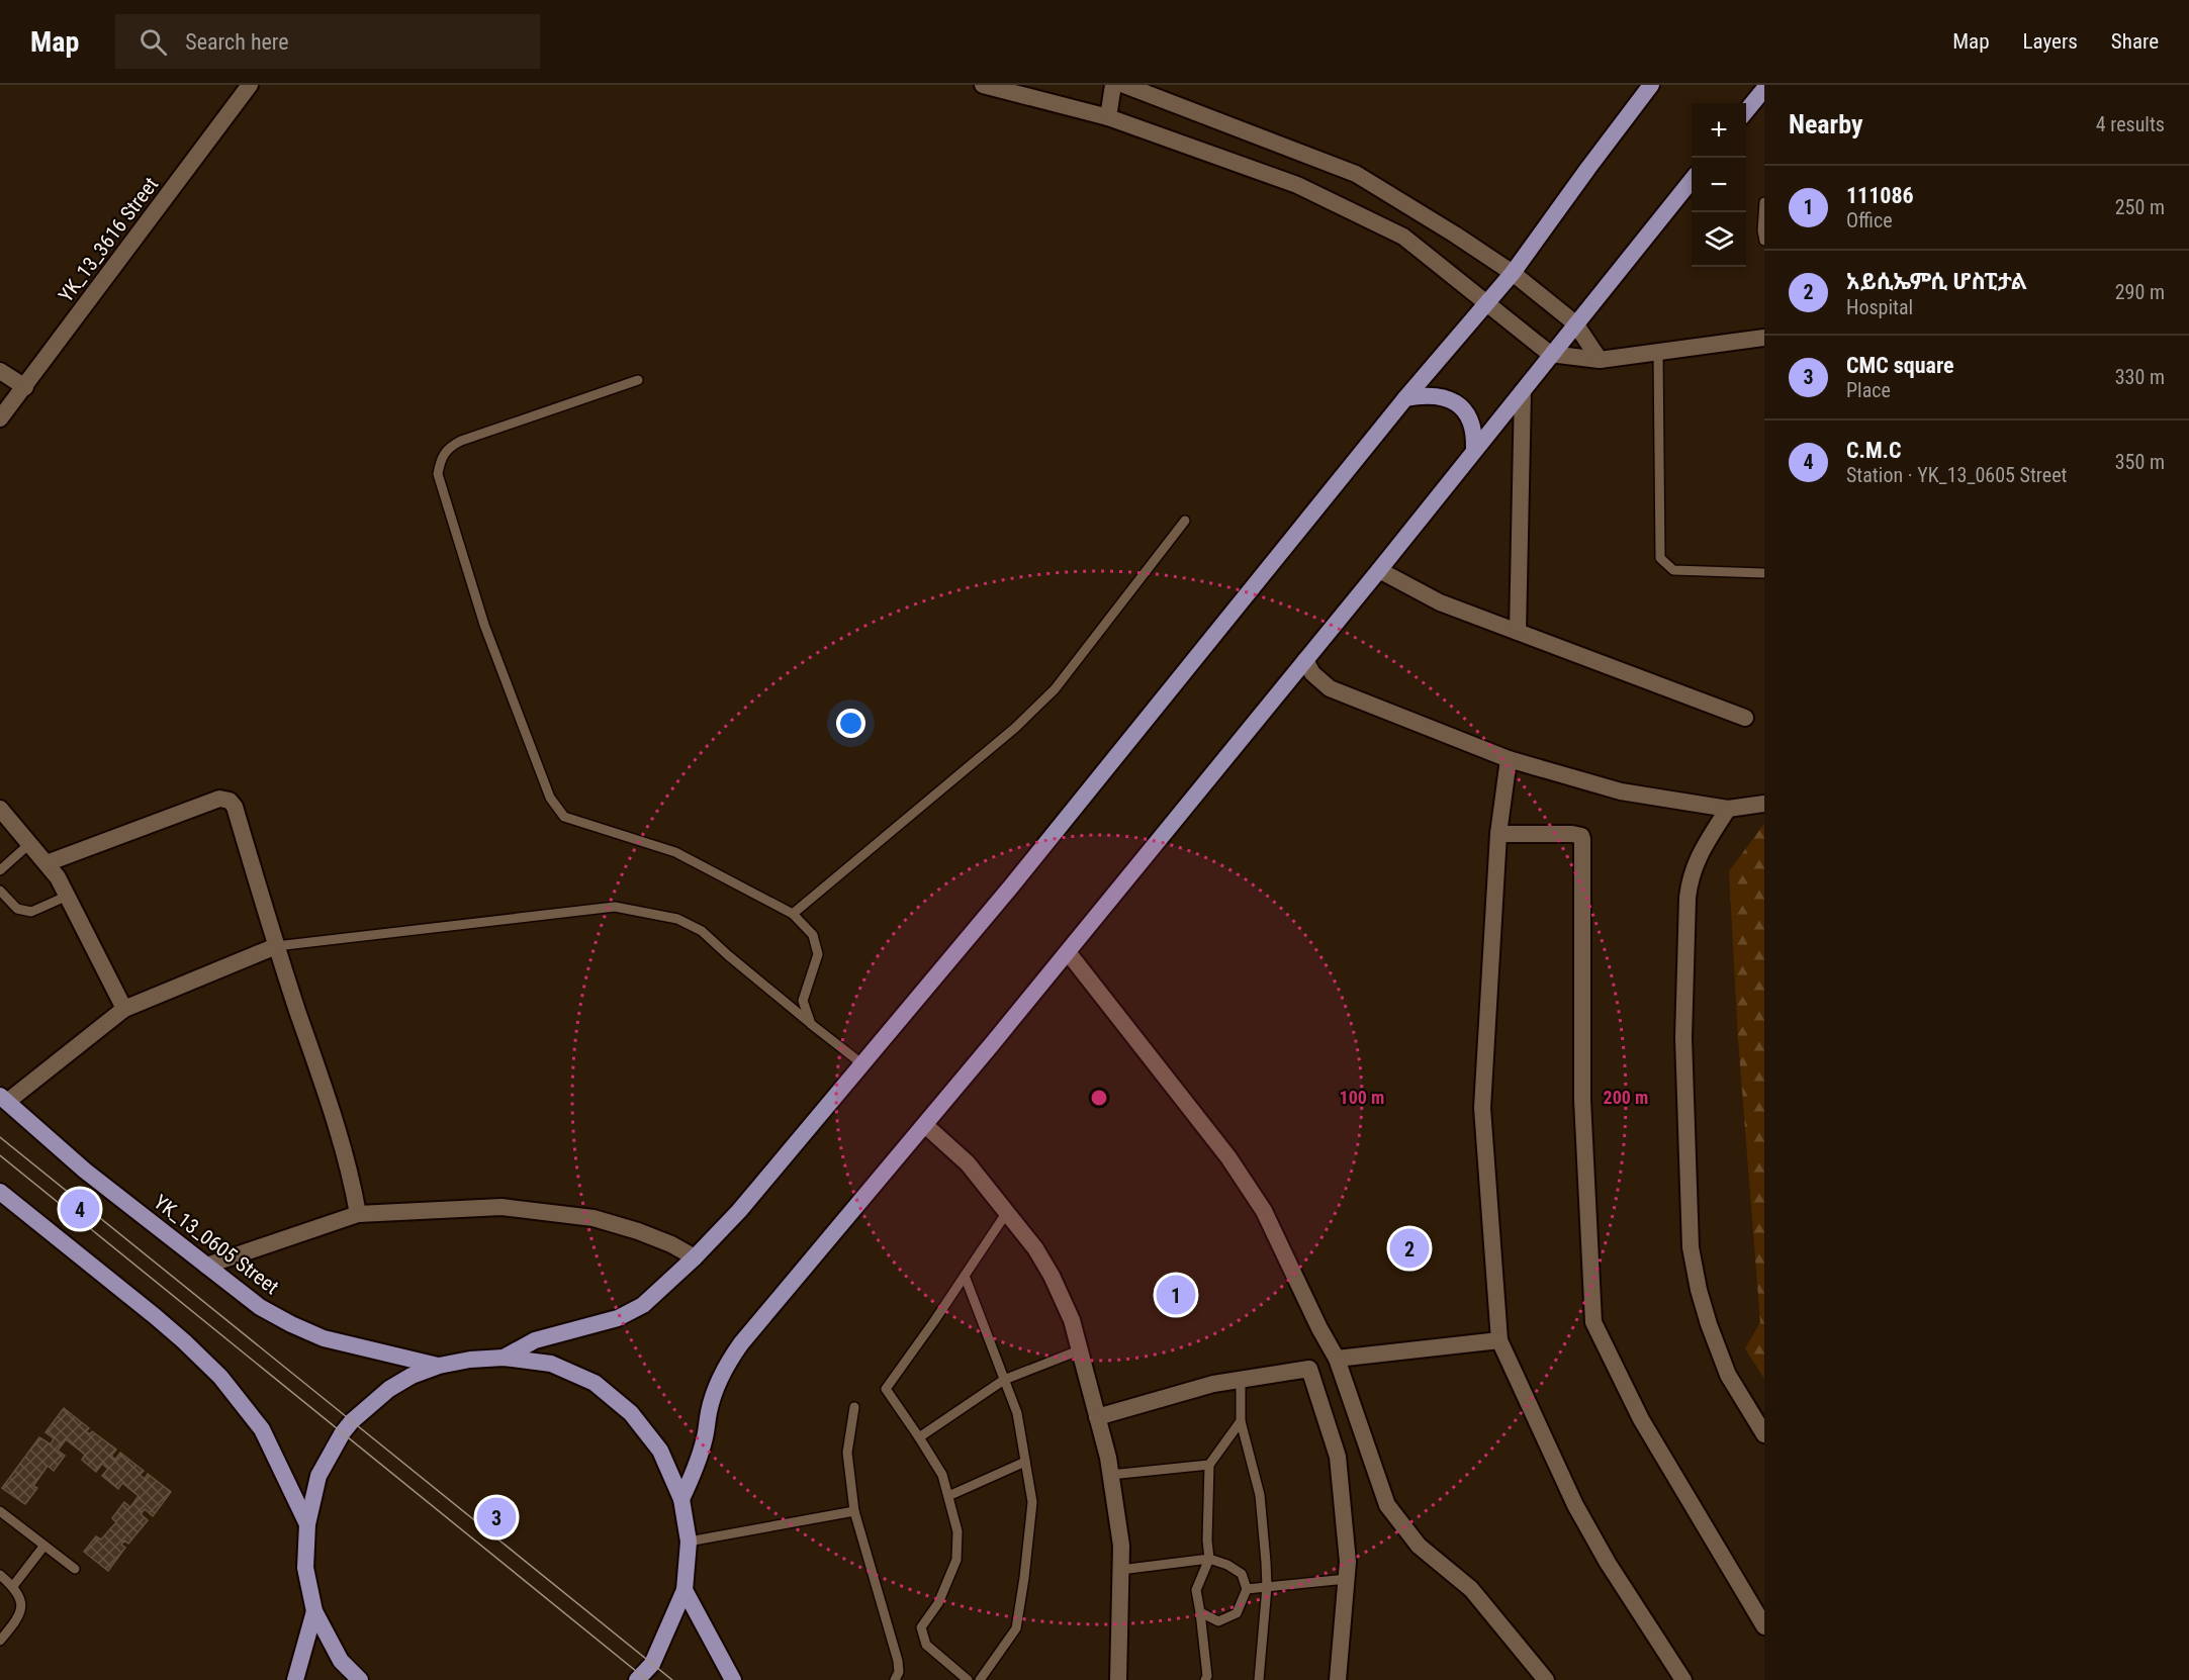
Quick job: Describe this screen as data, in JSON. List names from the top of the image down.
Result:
{
  "streets": {
    "main road": ["YK_13_0605 Street"],
    "street": ["YK_13_3616 Street"]
  },
  "page": {
    "header": "Map",
    "search": "Search here",
    "nav": ["Map", "Layers", "Share"],
    "heading": ["Nearby", "4 results"],
    "map_buttons": ["+", "−"],
    "list": [
      {
        "mark": "1",
        "name": "111086",
        "note": "Office",
        "value": "250 m"
      },
      {
        "mark": "2",
        "name": "አይሲኤምሲ ሆስፒታል",
        "note": "Hospital",
        "value": "290 m"
      },
      {
        "mark": "3",
        "name": "CMC square",
        "note": "Place",
        "value": "330 m"
      },
      {
        "mark": "4",
        "name": "C.M.C",
        "note": "Station · YK_13_0605 Street",
        "value": "350 m"
      }
    ],
    "pins": [
      "4",
      "2",
      "1",
      "3"
    ]
  },
  "rings": ["100 m", "200 m"]
}
